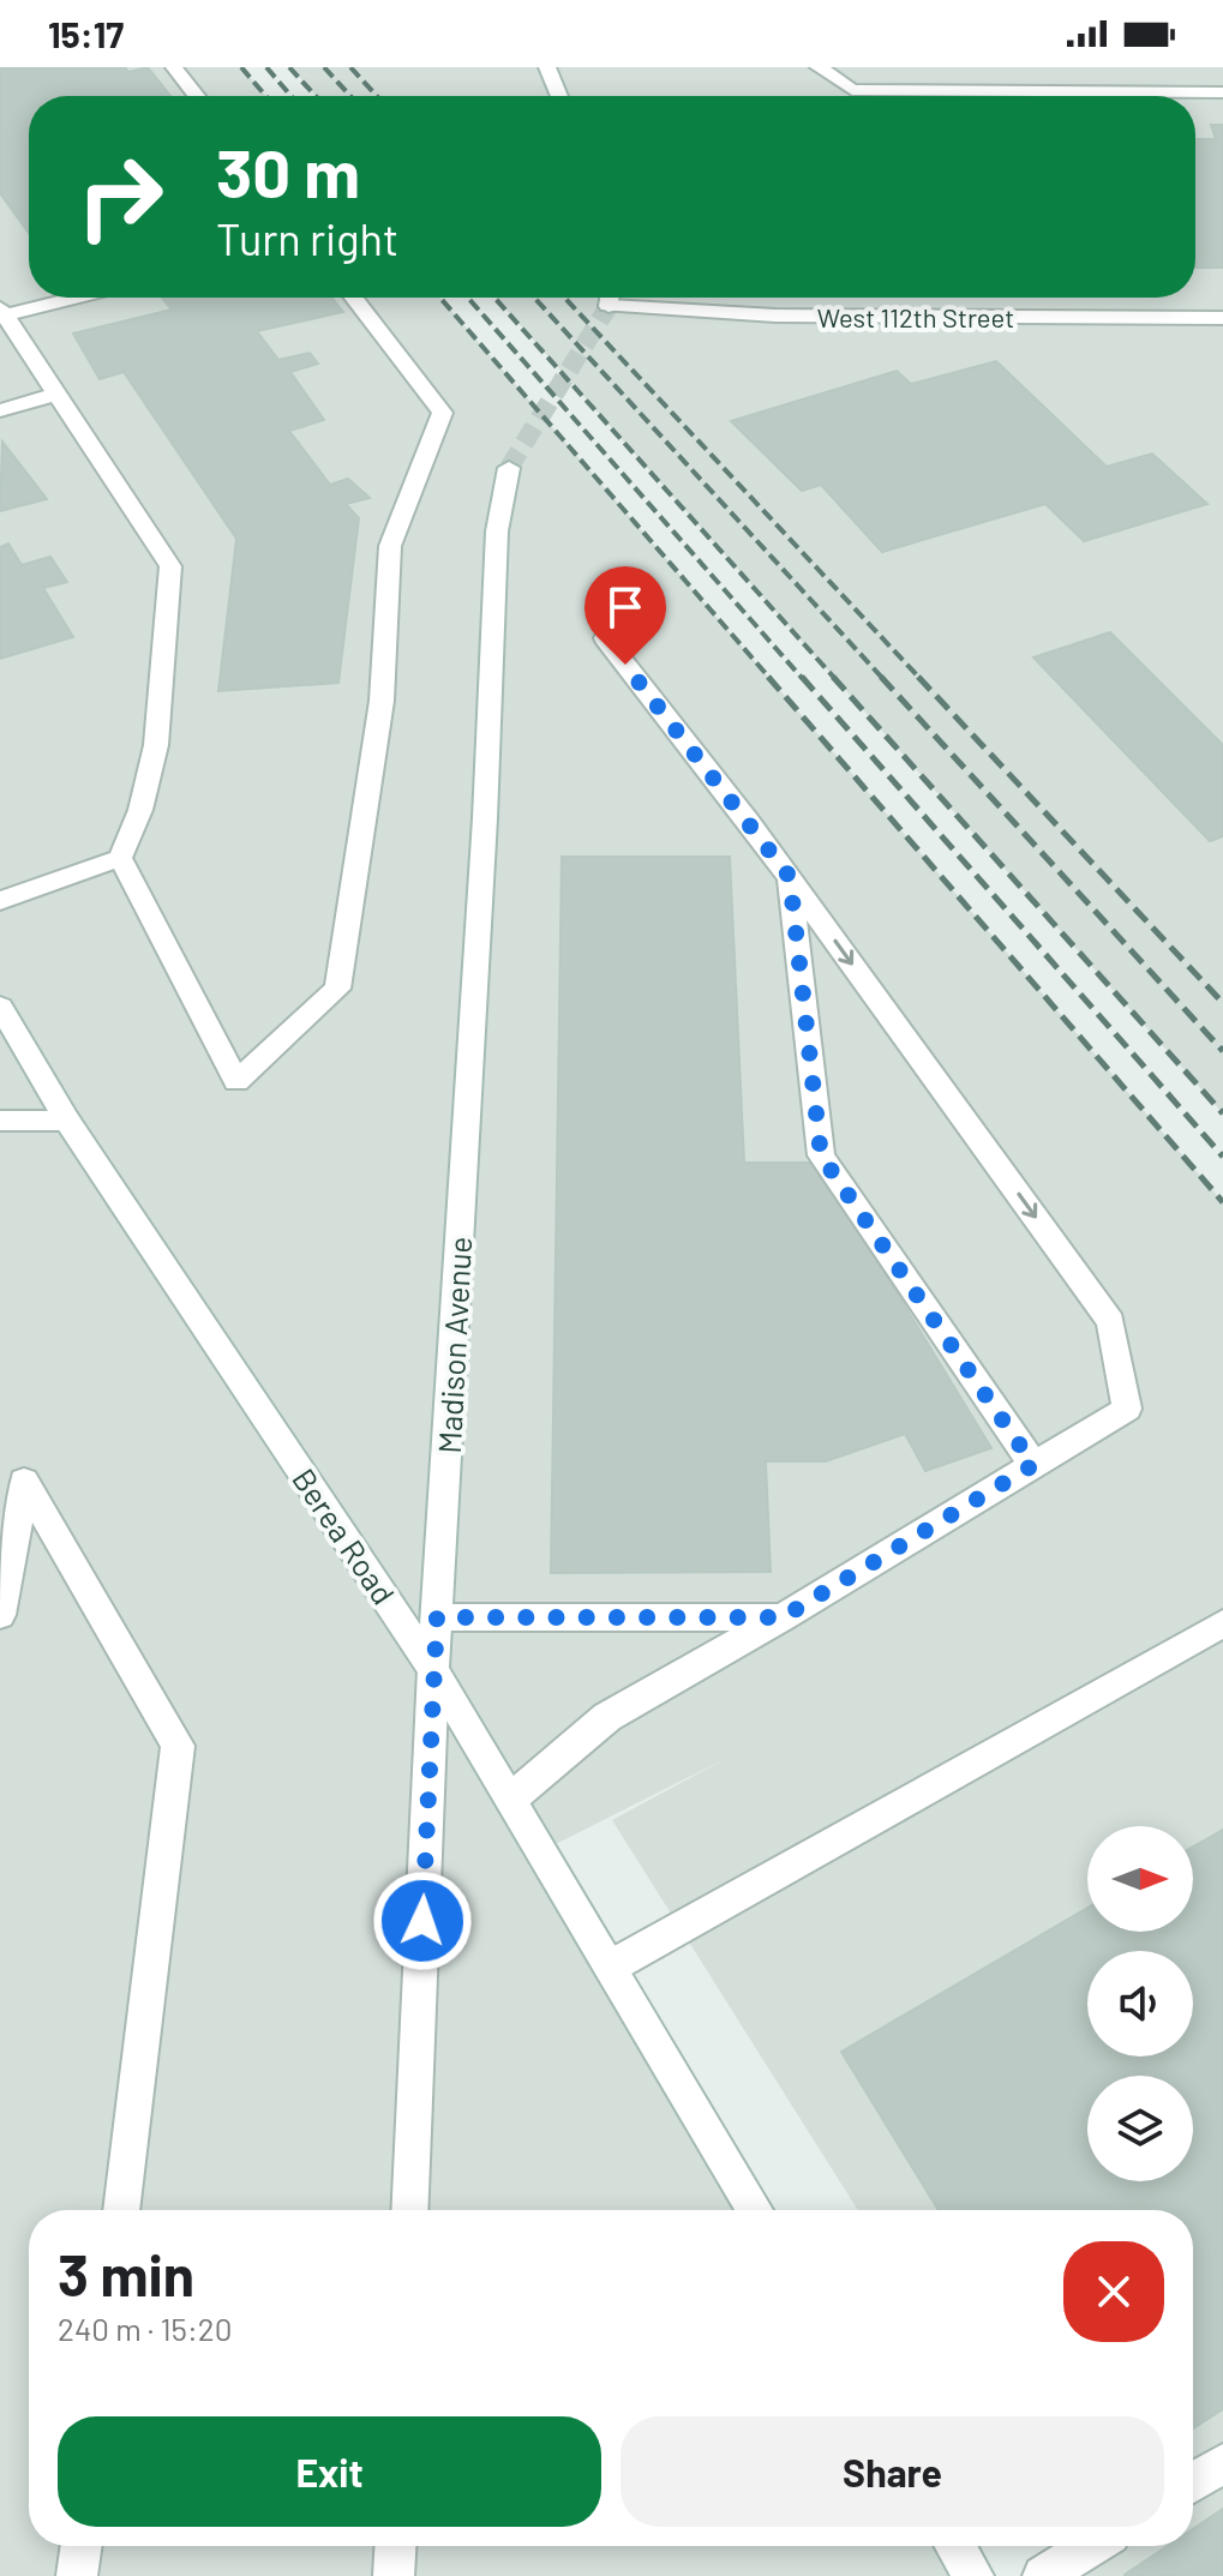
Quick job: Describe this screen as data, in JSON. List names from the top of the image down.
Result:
{
  "streets": {
    "main road": ["West 112th Street", "Madison Avenue", "Berea Road"]
  },
  "crossings": [
    ["Madison Avenue", "Berea Road"]
  ],
  "north": "right",
  "page": {
    "status": "15:17",
    "turn": ["30 m", "Turn right"],
    "heading": ["3 min", "240 m · 15:20"],
    "buttons": ["Exit", "Share"]
  }
}
